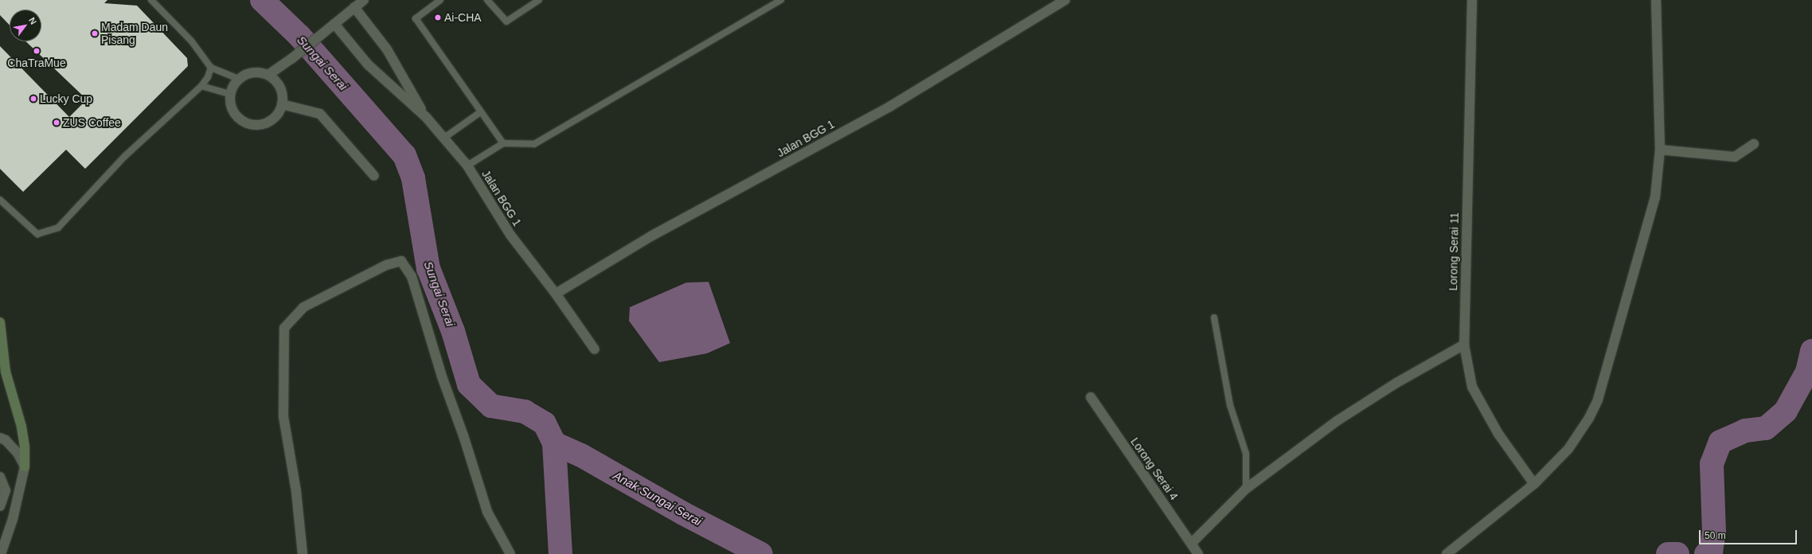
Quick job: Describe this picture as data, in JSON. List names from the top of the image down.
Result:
{
  "streets": {
    "street": ["Jalan BGG 1", "Lorong Serai 11", "Lorong Serai 4"]
  },
  "water": ["Sungai Serai", "Anak Sungai Serai"],
  "places": [
    "Ai-CHA",
    "Madam Daun Pisang",
    "ChaTraMue",
    "Lucky Cup",
    "ZUS Coffee"
  ],
  "scale_bar": "50 m",
  "north": "top right"
}
